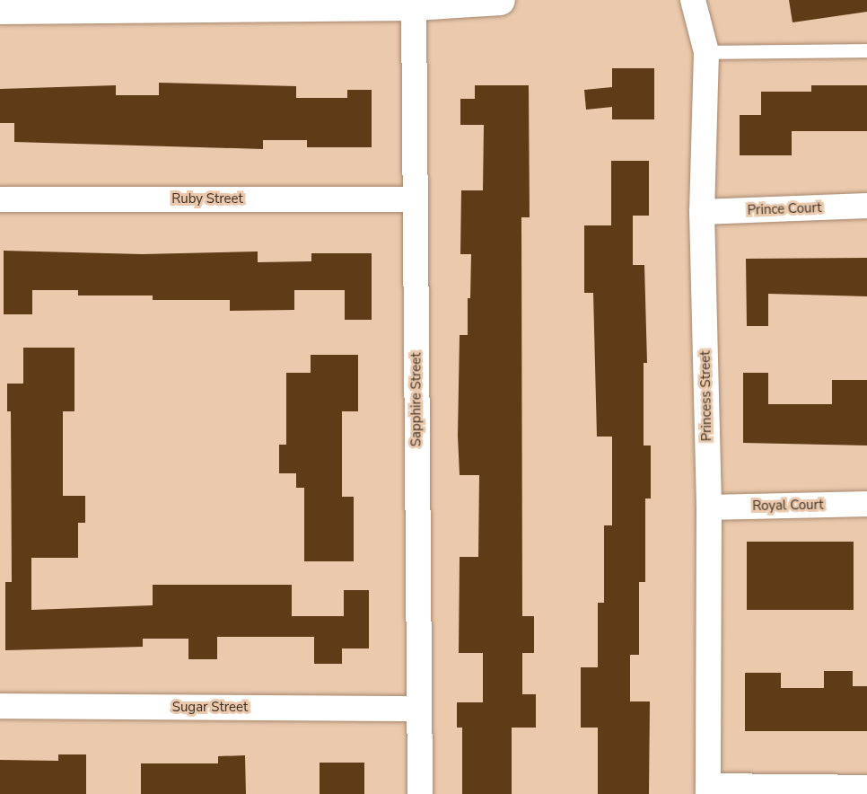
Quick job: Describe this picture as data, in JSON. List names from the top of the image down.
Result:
{
  "streets": {
    "street": [
      "Ruby Street",
      "Prince Court",
      "Princess Street",
      "Sapphire Street",
      "Royal Court",
      "Sugar Street"
    ]
  },
  "crossings": [
    ["Ruby Street", "Sapphire Street"],
    ["Prince Court", "Princess Street"],
    ["Princess Street", "Royal Court"],
    ["Sapphire Street", "Sugar Street"]
  ]
}
